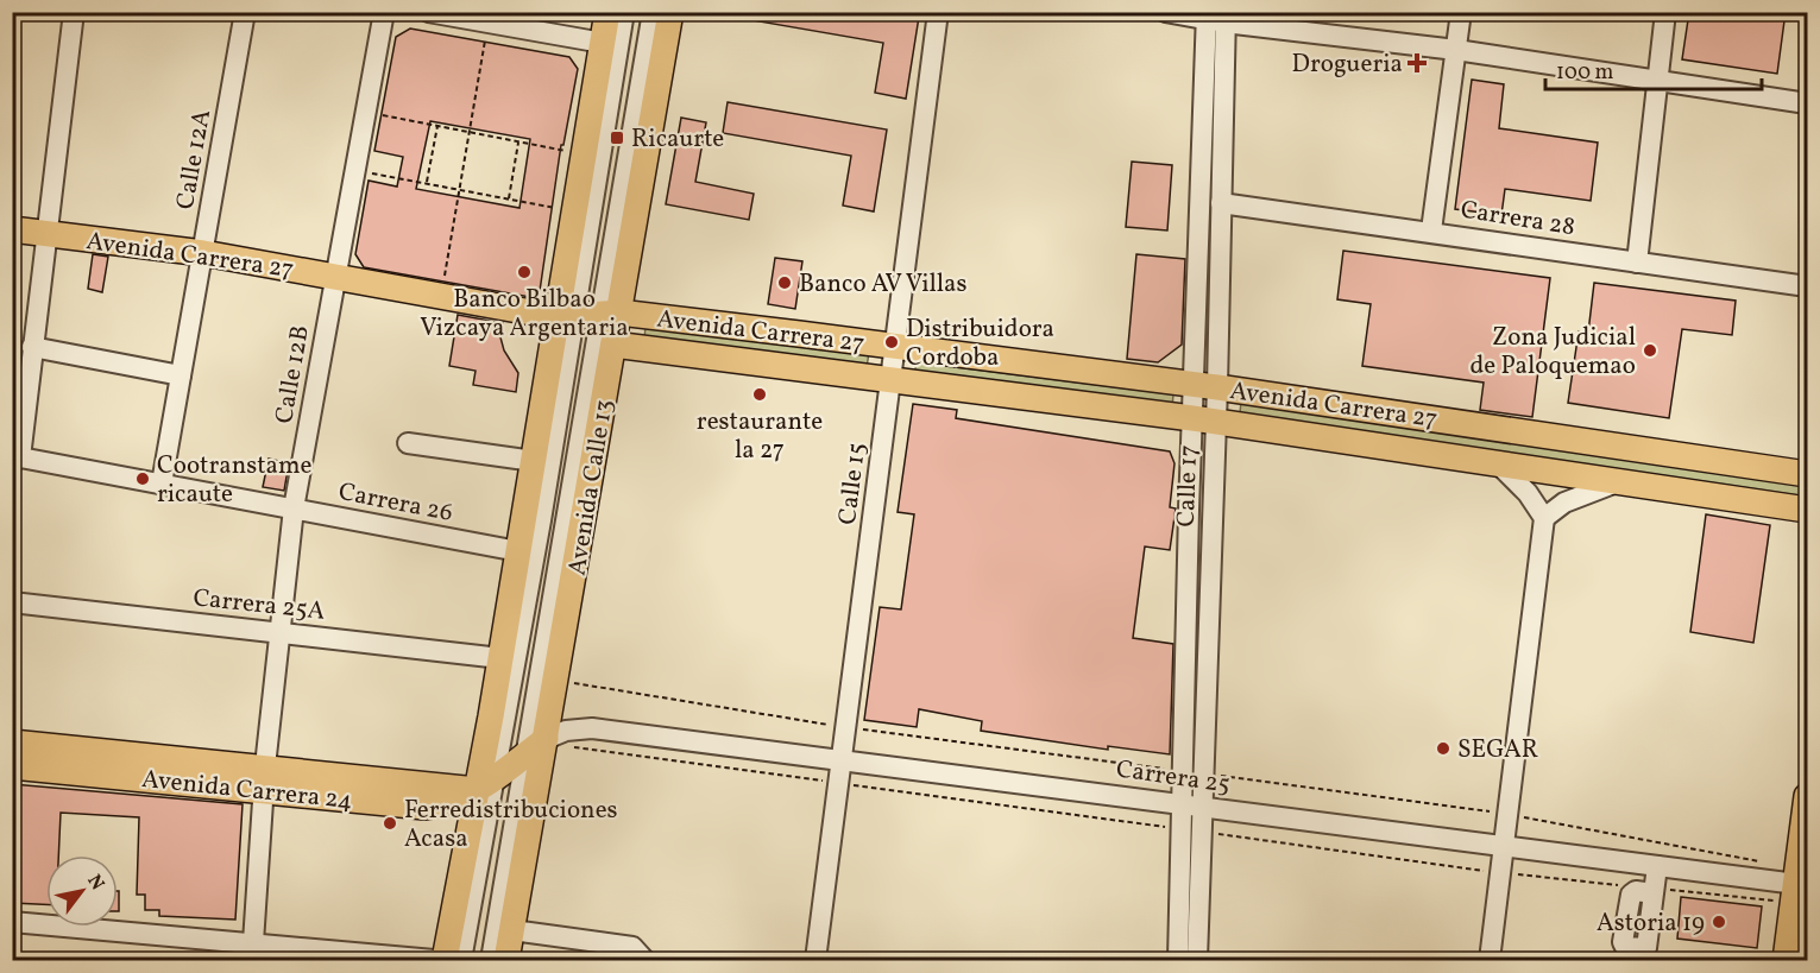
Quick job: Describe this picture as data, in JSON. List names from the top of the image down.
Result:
{
  "streets": {
    "main road": ["Avenida Carrera 27", "Avenida Calle 13", "Avenida Carrera 24"],
    "street": [
      "Calle 12A",
      "Carrera 28",
      "Calle 12B",
      "Calle 15",
      "Calle 17",
      "Carrera 26",
      "Carrera 25A",
      "Carrera 25"
    ]
  },
  "crossings": [
    ["Calle 12A", "Avenida Carrera 27"],
    ["Calle 12A", "Carrera 26"],
    ["Carrera 28", "Calle 17"],
    ["Avenida Carrera 27", "Calle 12B"],
    ["Avenida Carrera 27", "Calle 15"],
    ["Avenida Carrera 27", "Calle 17"],
    ["Avenida Carrera 27", "Avenida Calle 13"],
    ["Calle 12B", "Carrera 26"],
    ["Calle 12B", "Carrera 25A"],
    ["Calle 12B", "Avenida Carrera 24"],
    ["Calle 15", "Carrera 25"],
    ["Calle 17", "Carrera 25"],
    ["Avenida Calle 13", "Carrera 25"],
    ["Avenida Calle 13", "Avenida Carrera 24"],
    ["Carrera 25", "Avenida Carrera 24"]
  ],
  "places": {
    "health": ["Drogueria"],
    "transit": ["Ricaurte"],
    "other": [
      "Banco Bilbao Vizcaya Argentaria",
      "Banco AV Villas",
      "Distribuidora Cordoba",
      "Zona Judicial de Paloquemao",
      "restaurante la 27",
      "Cootranstame ricaute",
      "SEGAR",
      "Ferredistribuciones Acasa",
      "Astoria 19"
    ]
  },
  "scale_bar": "100 m",
  "north": "top right"
}
